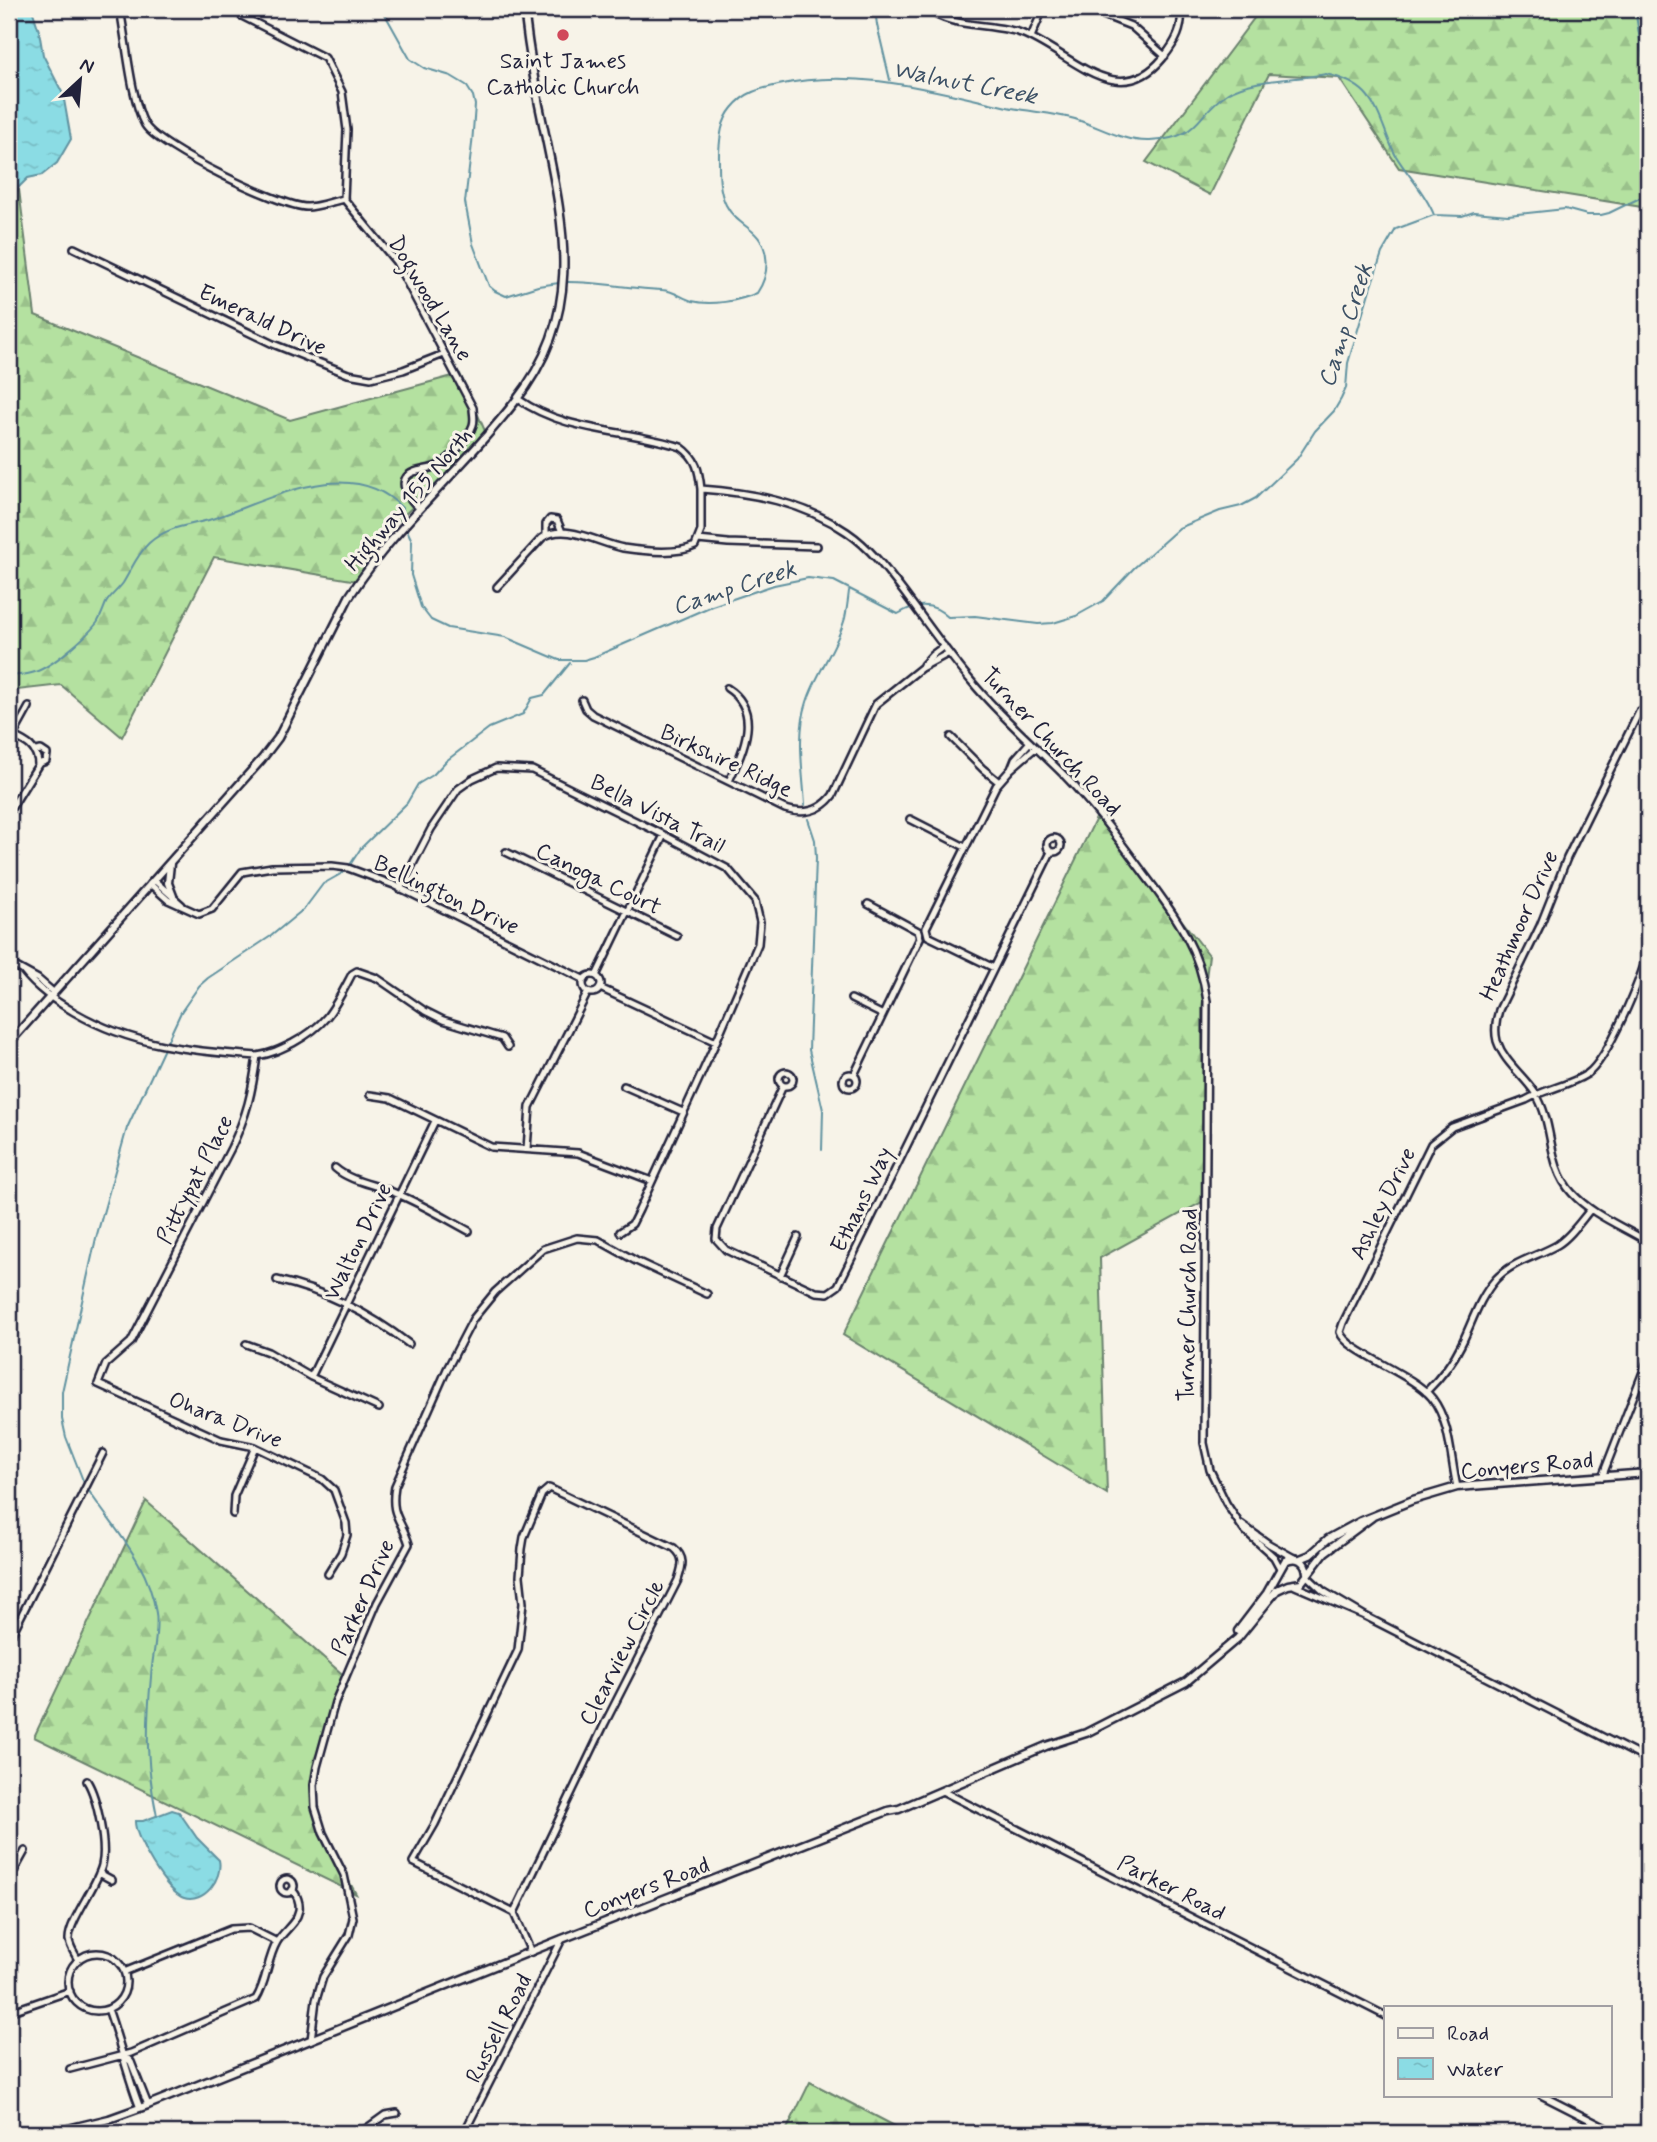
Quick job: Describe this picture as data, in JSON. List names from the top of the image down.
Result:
{
  "streets": {
    "main road": ["Highway 155 North", "Conyers Road"],
    "street": [
      "Dogwood Lane",
      "Emerald Drive",
      "Turner Church Road",
      "Birkshire Ridge",
      "Bella Vista Trail",
      "Canoga Court",
      "Bellington Drive",
      "Heathmoor Drive",
      "Pittypat Place",
      "Ethans Way",
      "Ashley Drive",
      "Walton Drive",
      "Ohara Drive",
      "Parker Drive",
      "Clearview Circle",
      "Parker Road",
      "Russell Road"
    ]
  },
  "crossings": [
    ["Dogwood Lane", "Emerald Drive"],
    ["Dogwood Lane", "Highway 155 North"],
    ["Turner Church Road", "Birkshire Ridge"],
    ["Turner Church Road", "Conyers Road"],
    ["Bella Vista Trail", "Bellington Drive"],
    ["Heathmoor Drive", "Ashley Drive"],
    ["Pittypat Place", "Ohara Drive"],
    ["Ashley Drive", "Conyers Road"],
    ["Conyers Road", "Parker Drive"],
    ["Conyers Road", "Parker Road"],
    ["Conyers Road", "Russell Road"]
  ],
  "water": ["Walnut Creek", "Camp Creek"],
  "places": ["Saint James Catholic Church"],
  "legend": ["Road", "Water"],
  "north": "top right"
}
